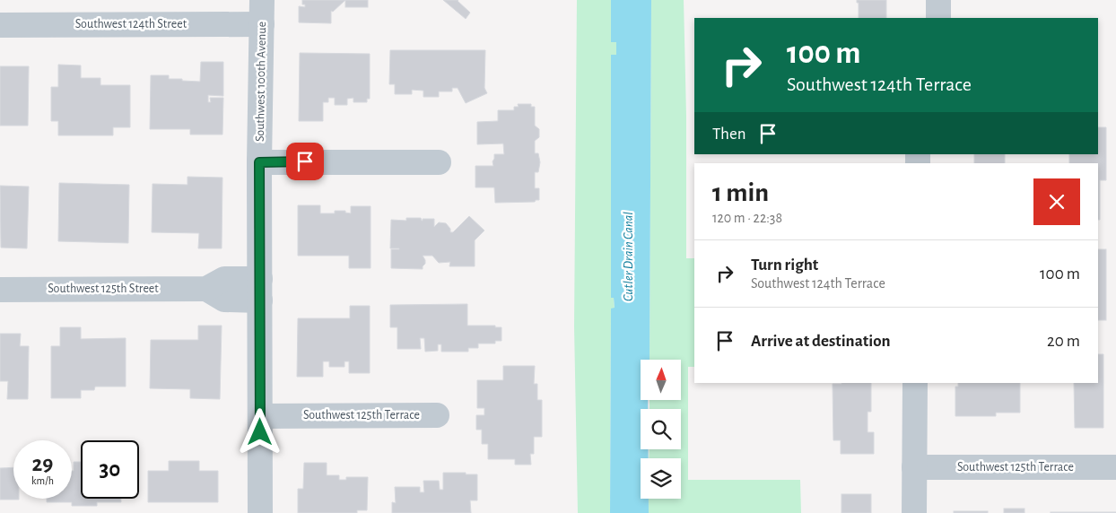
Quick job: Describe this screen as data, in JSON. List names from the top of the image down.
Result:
{
  "streets": {
    "street": [
      "Southwest 124th Street",
      "Southwest 100th Avenue",
      "Southwest 125th Street",
      "Southwest 125th Terrace"
    ]
  },
  "crossings": [
    ["Southwest 124th Street", "Southwest 100th Avenue"],
    ["Southwest 100th Avenue", "Southwest 125th Street"],
    ["Southwest 100th Avenue", "Southwest 125th Terrace"]
  ],
  "water": ["Cutler Drain Canal"],
  "north": "top",
  "page": {
    "turn": ["100 m", "Southwest 124th Terrace"],
    "then": "Then",
    "heading": ["1 min", "120 m · 22:38"],
    "list": [
      {
        "name": "Turn right",
        "note": "Southwest 124th Terrace",
        "value": "100 m"
      },
      {
        "name": "Arrive at destination",
        "value": "20 m"
      }
    ],
    "speed": "29 km/h",
    "limit": "30"
  }
}
